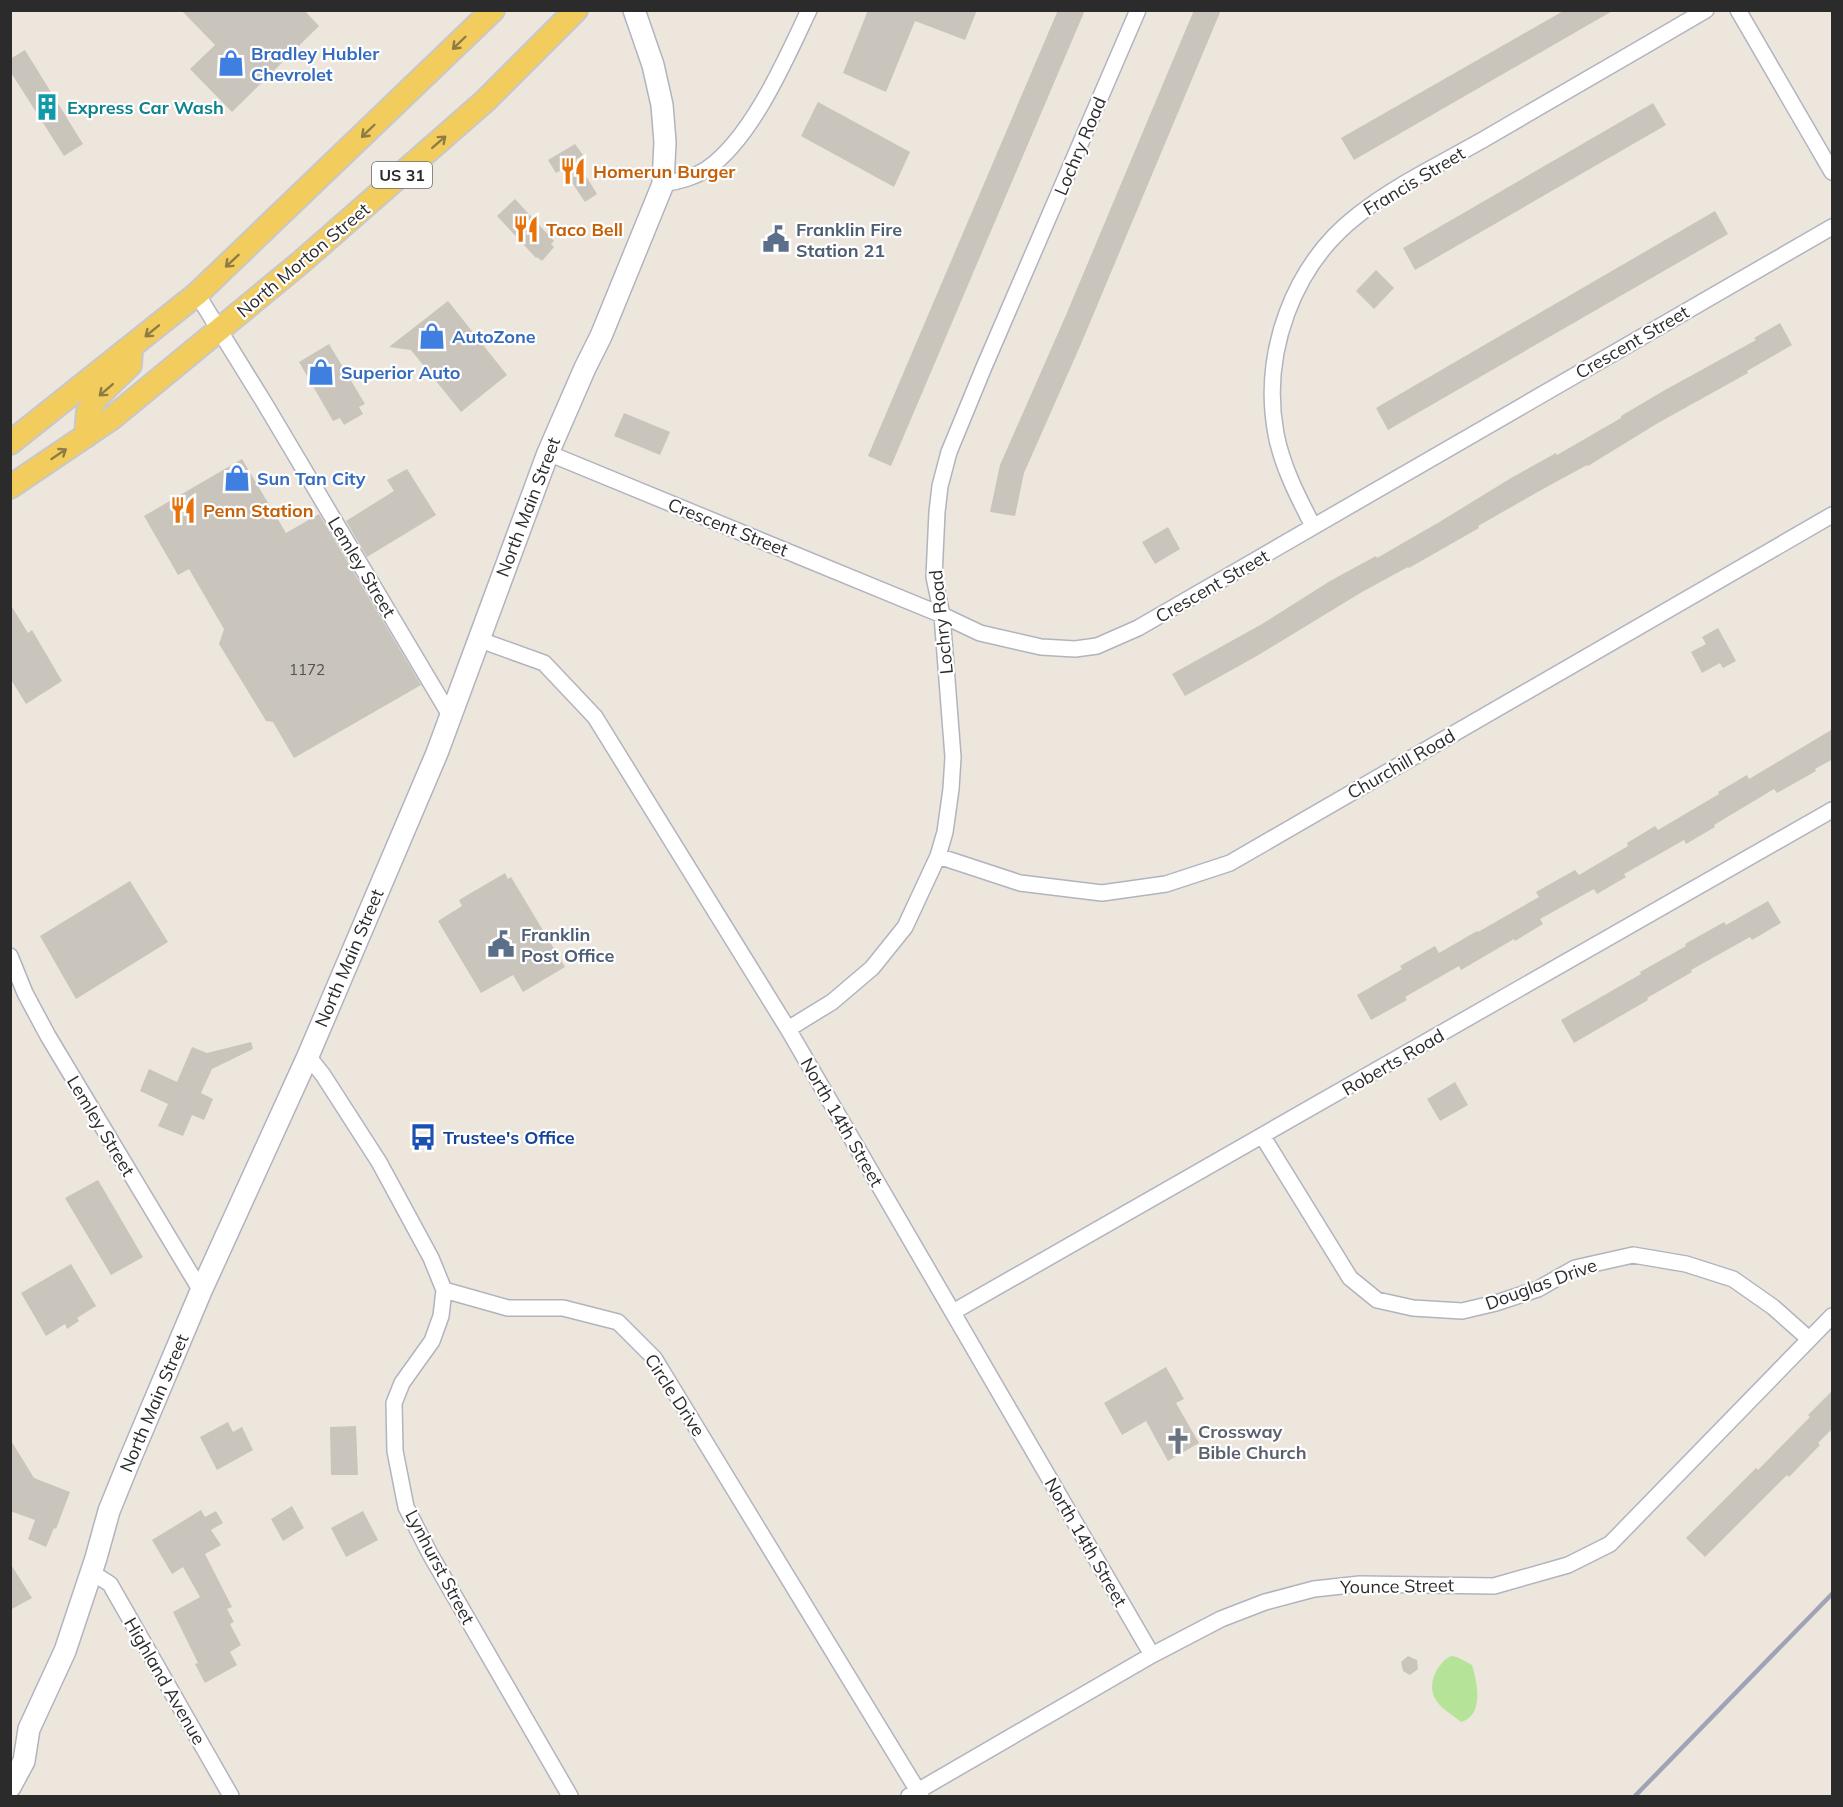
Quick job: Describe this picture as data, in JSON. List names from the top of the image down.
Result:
{
  "streets": {
    "main road": ["US 31", "North Morton Street"],
    "street": [
      "Lochry Road",
      "Francis Street",
      "Crescent Street",
      "North Main Street",
      "Lemley Street",
      "Churchill Road",
      "Roberts Road",
      "North 14th Street",
      "Douglas Drive",
      "Circle Drive",
      "Lynhurst Street",
      "Younce Street",
      "Highland Avenue"
    ]
  },
  "crossings": [
    ["Lochry Road", "Crescent Street"],
    ["Lochry Road", "Churchill Road"],
    ["Lochry Road", "North 14th Street"],
    ["US 31", "Lemley Street"],
    ["Francis Street", "Crescent Street"],
    ["North Morton Street", "Lemley Street"],
    ["Crescent Street", "North Main Street"],
    ["North Main Street", "Lemley Street"],
    ["North Main Street", "North 14th Street"],
    ["North Main Street", "Highland Avenue"],
    ["Roberts Road", "North 14th Street"],
    ["Roberts Road", "Douglas Drive"],
    ["North 14th Street", "Younce Street"],
    ["Douglas Drive", "Younce Street"],
    ["Circle Drive", "Lynhurst Street"],
    ["Circle Drive", "Younce Street"]
  ],
  "places": {
    "shop": [
      "Bradley Hubler Chevrolet",
      "AutoZone",
      "Superior Auto",
      "Sun Tan City"
    ],
    "building": ["Express Car Wash"],
    "restaurant": ["Homerun Burger", "Taco Bell", "Penn Station"],
    "public building": ["Franklin Fire Station 21", "Franklin Post Office"],
    "bus stop": ["Trustee's Office"],
    "church": ["Crossway Bible Church"]
  },
  "house_numbers": ["1172"]
}
